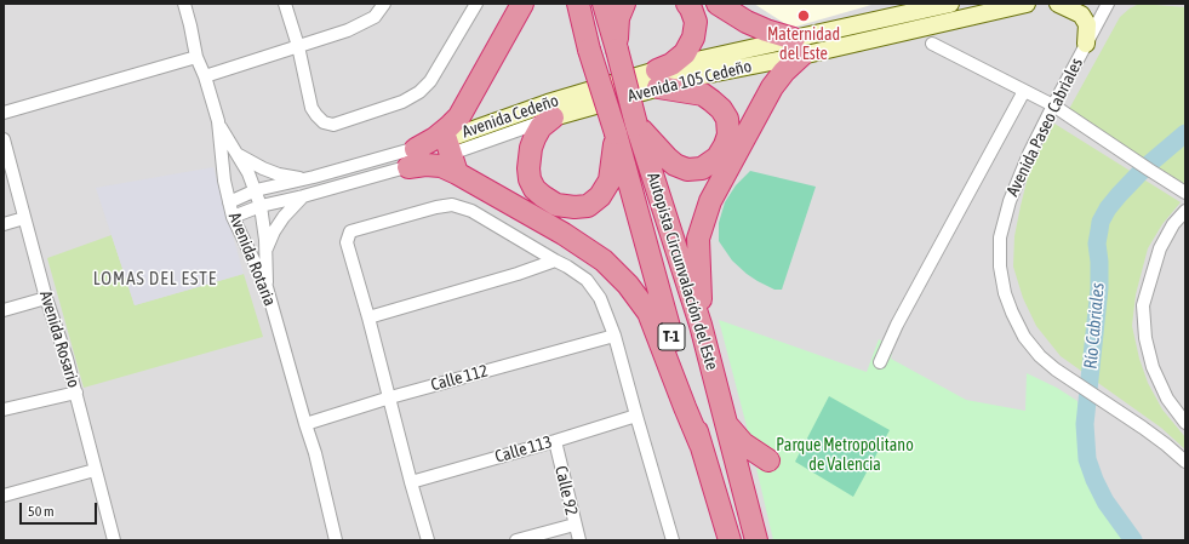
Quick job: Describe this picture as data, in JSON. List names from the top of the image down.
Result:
{
  "streets": {
    "highway": ["Autopista Circunvalación del Este", "T-1"],
    "main road": ["Avenida 105 Cedeño", "Avenida Cedeño"],
    "street": [
      "Avenida Paseo Cabriales",
      "Avenida Rotaria",
      "Avenida Rosario",
      "Calle 112",
      "Calle 113",
      "Calle 92"
    ]
  },
  "crossings": [
    ["Avenida 105 Cedeño", "Avenida Cedeño"],
    ["Avenida Cedeño", "Avenida Rotaria"],
    ["Avenida Rotaria", "Calle 112"],
    ["Calle 113", "Calle 92"]
  ],
  "districts": ["LOMAS DEL ESTE"],
  "water": ["Río Cabriales"],
  "parks": ["Parque Metropolitano de Valencia"],
  "places": ["Maternidad del Este"],
  "scale_bar": "50 m"
}
